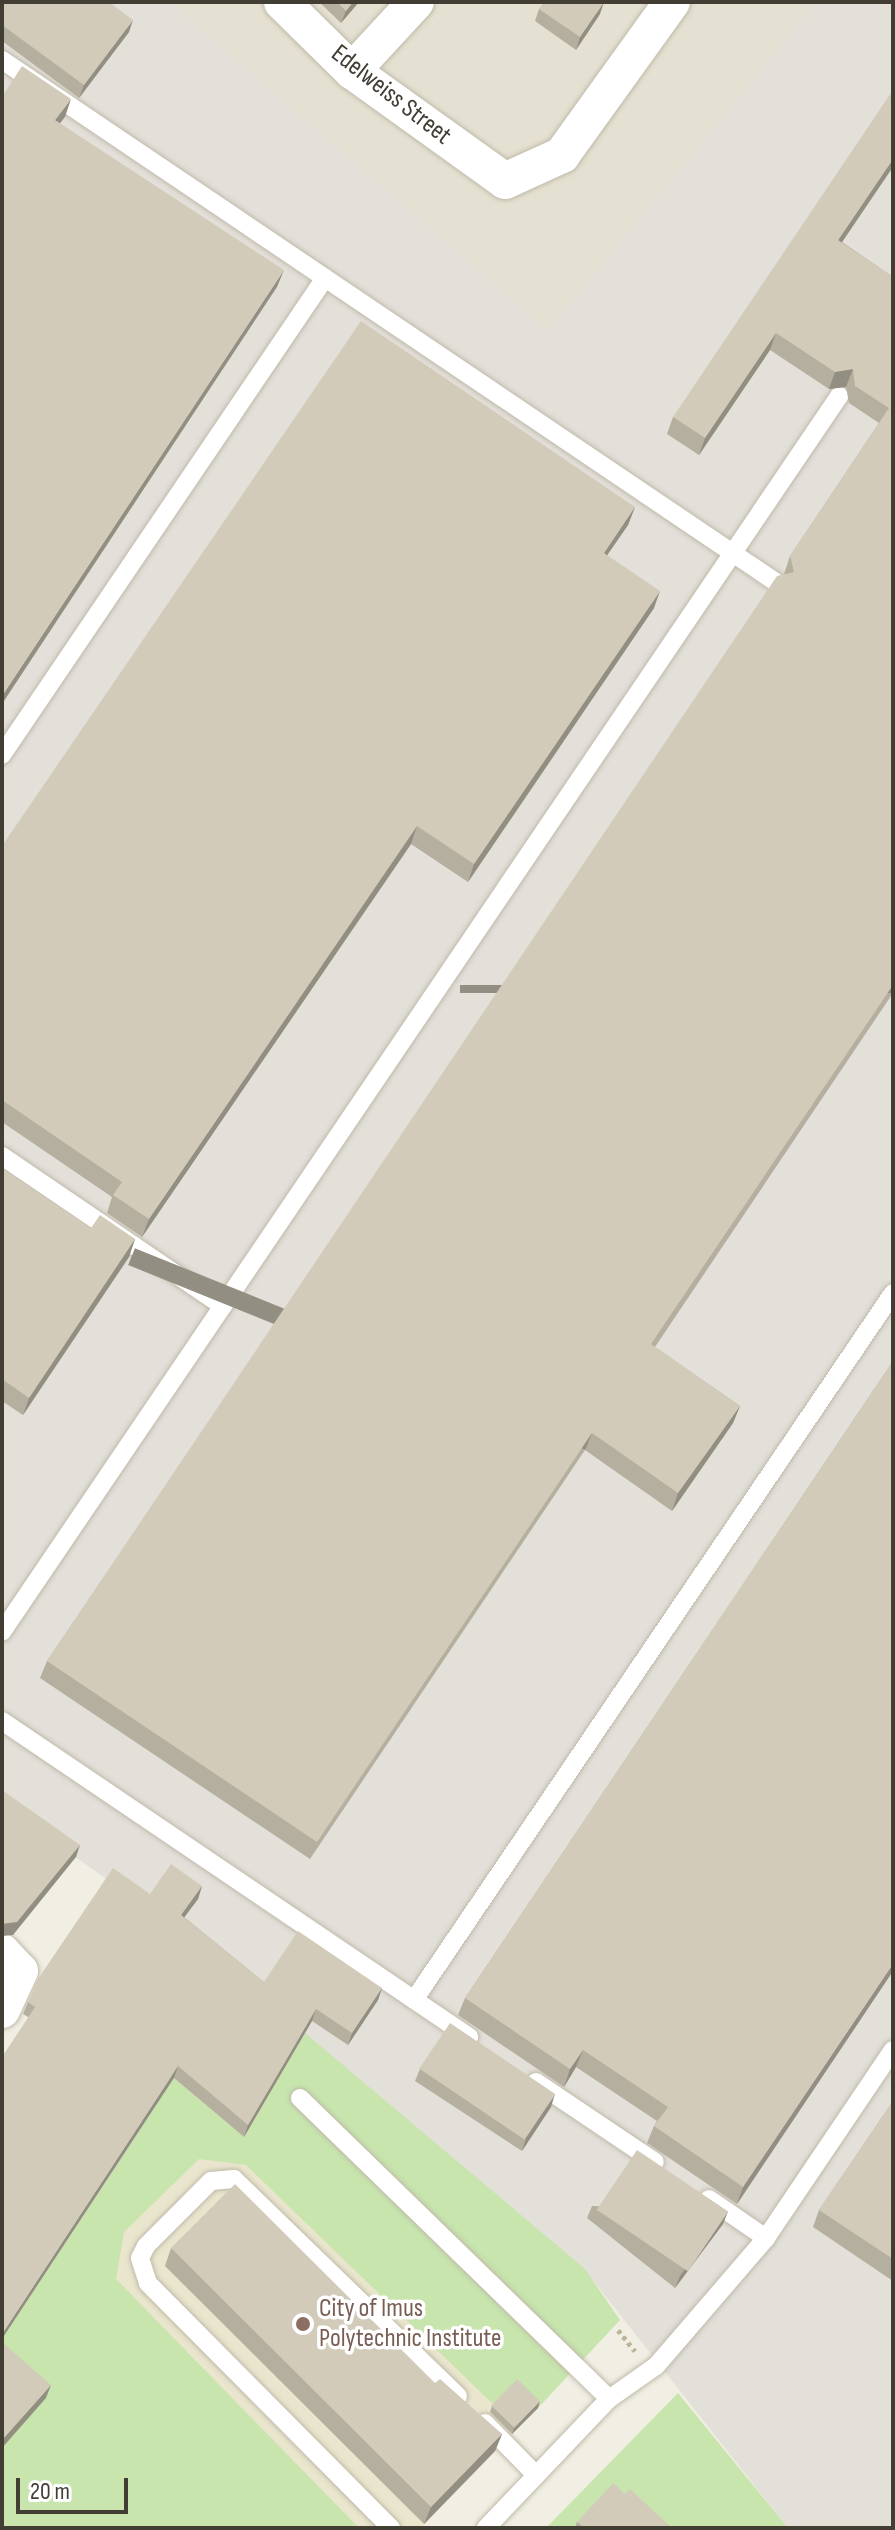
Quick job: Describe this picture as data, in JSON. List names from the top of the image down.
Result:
{
  "streets": {
    "street": ["Edelweiss Street"]
  },
  "places": ["City of Imus Polytechnic Institute"],
  "scale_bar": "20 m"
}
